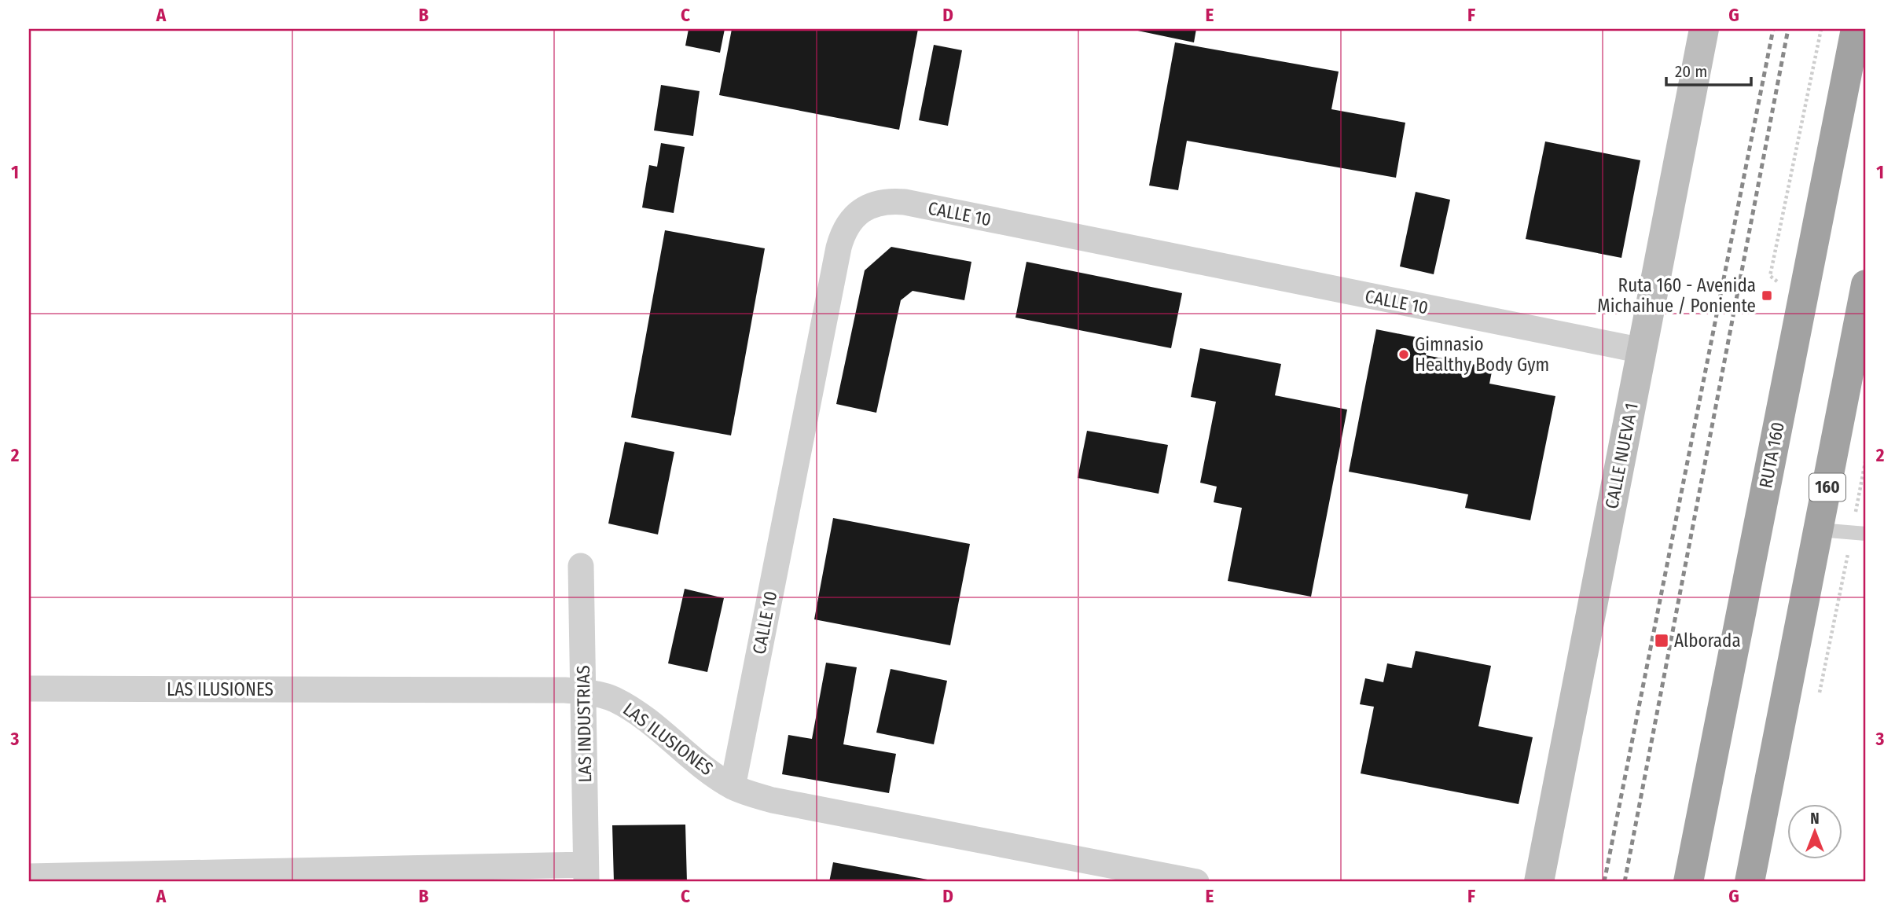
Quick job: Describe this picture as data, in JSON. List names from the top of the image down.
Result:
{
  "streets": {
    "highway": ["RUTA 160", "160"],
    "main road": ["CALLE NUEVA 1"],
    "street": ["CALLE 10", "LAS ILUSIONES", "LAS INDUSTRIAS"]
  },
  "crossings": [
    ["CALLE 10", "CALLE NUEVA 1"],
    ["CALLE 10", "LAS ILUSIONES"],
    ["LAS ILUSIONES", "LAS INDUSTRIAS"]
  ],
  "places": {
    "transit": ["Ruta 160 - Avenida Michaihue / Poniente", "Alborada"],
    "other": ["Gimnasio Healthy Body Gym"]
  },
  "scale_bar": "20 m",
  "north": "top",
  "grid": {
    "columns": [
      "A",
      "B",
      "C",
      "D",
      "E",
      "F",
      "G"
    ],
    "rows": ["1", "2", "3"]
  }
}
